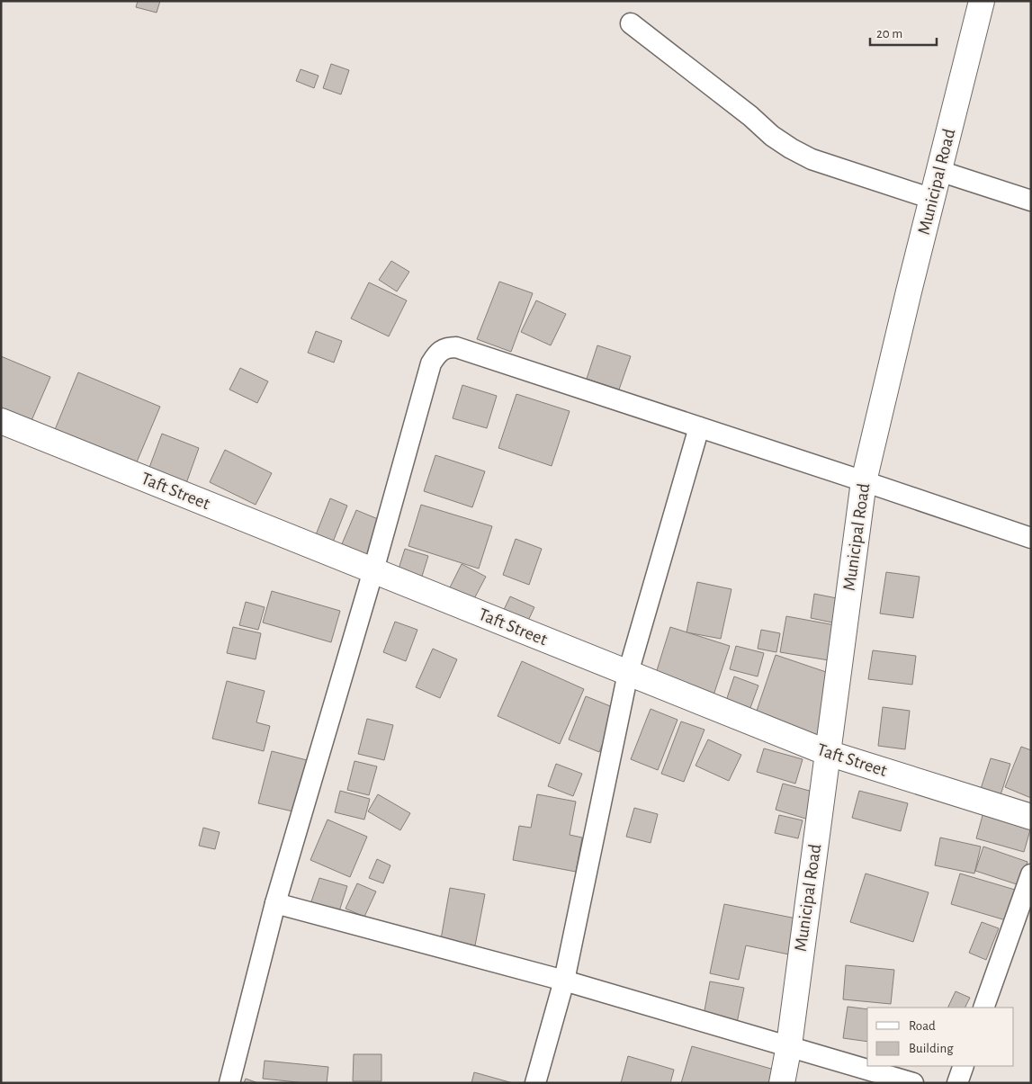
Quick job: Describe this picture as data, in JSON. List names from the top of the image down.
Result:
{
  "streets": {
    "street": ["Municipal Road", "Taft Street"]
  },
  "crossings": [
    ["Municipal Road", "Taft Street"]
  ],
  "legend": ["Road", "Building"],
  "scale_bar": "20 m"
}
